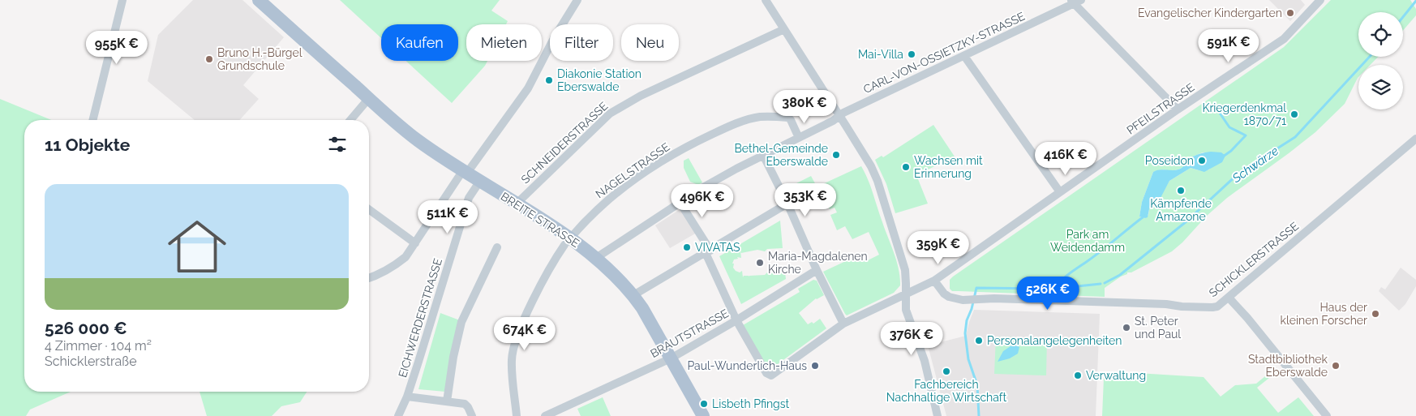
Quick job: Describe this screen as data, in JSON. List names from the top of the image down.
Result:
{
  "streets": {
    "main road": ["BREITE STRASSE"],
    "street": [
      "CARL-VON-OSSIETZKY-STRASSE",
      "PFEILSTRASSE",
      "SCHNEIDERSTRASSE",
      "NAGELSTRASSE",
      "SCHICKLERSTRASSE",
      "EICHWERDERSTRASSE",
      "BRAUTSTRASSE"
    ]
  },
  "crossings": [
    ["CARL-VON-OSSIETZKY-STRASSE", "NAGELSTRASSE"],
    ["CARL-VON-OSSIETZKY-STRASSE", "BREITE STRASSE"],
    ["PFEILSTRASSE", "SCHICKLERSTRASSE"],
    ["PFEILSTRASSE", "BRAUTSTRASSE"],
    ["SCHNEIDERSTRASSE", "BREITE STRASSE"],
    ["NAGELSTRASSE", "BREITE STRASSE"],
    ["BREITE STRASSE", "EICHWERDERSTRASSE"],
    ["BREITE STRASSE", "BRAUTSTRASSE"]
  ],
  "water": ["Schwärze"],
  "parks": ["Park am Weidendamm"],
  "places": [
    "Evangelischer Kindergarten",
    "Mai-Villa",
    "Bruno H.-Bürgel Grundschule",
    "Diakonie Station Eberswalde",
    "Kriegerdenkmal 1870/71",
    "Bethel-Gemeinde Eberswalde",
    "Poseidon",
    "Wachsen mit Erinnerung",
    "Kämpfende Amazone",
    "VIVATAS",
    "Maria-Magdalenen Kirche",
    "Haus der kleinen Forscher",
    "St. Peter und Paul",
    "Personalangelegenheiten",
    "Paul-Wunderlich-Haus",
    "Stadtbibliothek Eberswalde",
    "Fachbereich Nachhaltige Wirtschaft",
    "Verwaltung",
    "Lisbeth Pfingst"
  ],
  "page": {
    "chip": [
      "Kaufen",
      "Mieten",
      "Filter",
      "Neu"
    ],
    "price": [
      "591K €",
      "955K €",
      "380K €",
      "416K €",
      "353K €",
      "496K €",
      "511K €",
      "359K €",
      "526K €",
      "674K €",
      "376K €"
    ],
    "heading": "11 Objekte",
    "list": [
      {
        "name": "526 000 €",
        "note": "4 Zimmer · 104 m² · Schicklerstraße"
      }
    ]
  }
}
